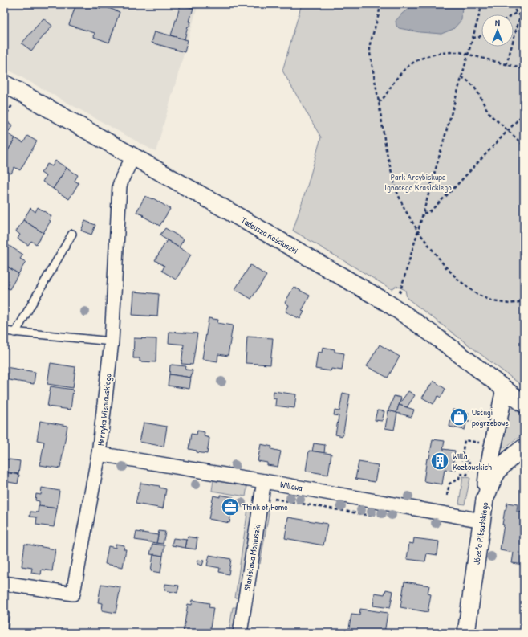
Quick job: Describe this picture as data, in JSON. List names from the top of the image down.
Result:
{
  "streets": {
    "street": [
      "Tadeusza Kościuszki",
      "Henryka Wieniawskiego",
      "Willowa",
      "Józefa Piłsudskiego",
      "Stanisława Moniuszki"
    ]
  },
  "crossings": [
    ["Tadeusza Kościuszki", "Henryka Wieniawskiego"],
    ["Henryka Wieniawskiego", "Willowa"],
    ["Willowa", "Józefa Piłsudskiego"],
    ["Willowa", "Stanisława Moniuszki"]
  ],
  "parks": ["Park Arcybiskupa Ignacego Krasickiego"],
  "places": {
    "shop": ["Usługi pogrzebowe"],
    "building": ["Willa Kozłowskich"],
    "office": ["Think of Home"]
  },
  "north": "top"
}
